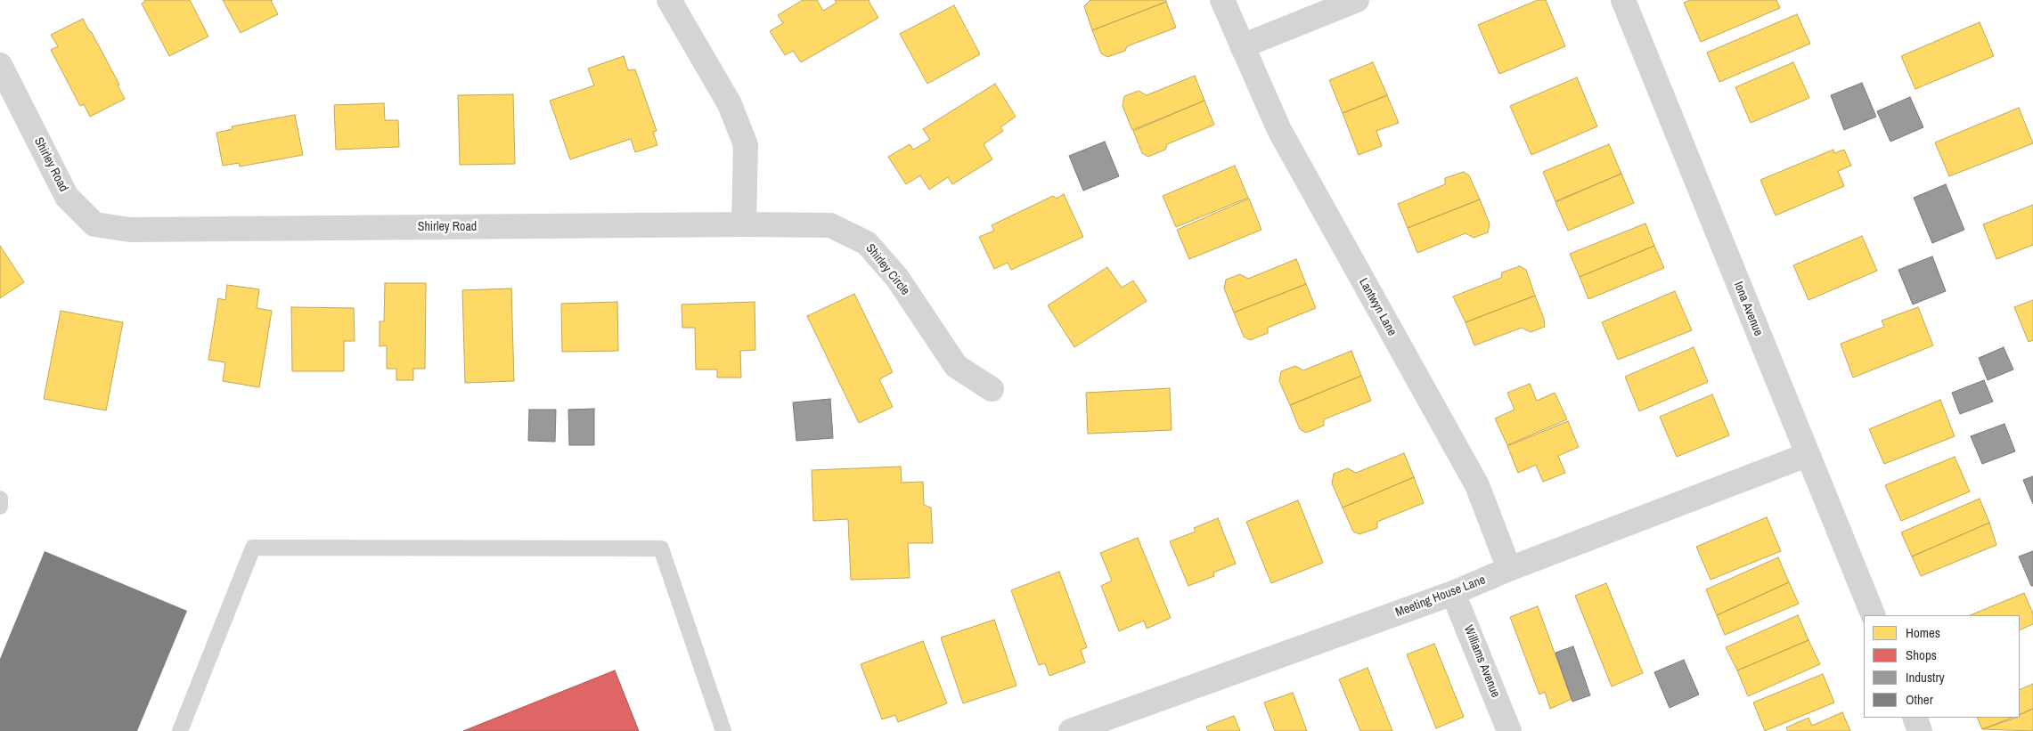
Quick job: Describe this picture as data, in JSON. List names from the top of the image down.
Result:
{
  "streets": {
    "street": [
      "Shirley Road",
      "Shirley Circle",
      "Lantwyn Lane",
      "Iona Avenue",
      "Meeting House Lane",
      "Williams Avenue"
    ]
  },
  "crossings": [
    ["Shirley Road", "Shirley Circle"],
    ["Lantwyn Lane", "Meeting House Lane"],
    ["Iona Avenue", "Meeting House Lane"],
    ["Meeting House Lane", "Williams Avenue"]
  ],
  "legend": [
    "Homes",
    "Shops",
    "Industry",
    "Other"
  ]
}
